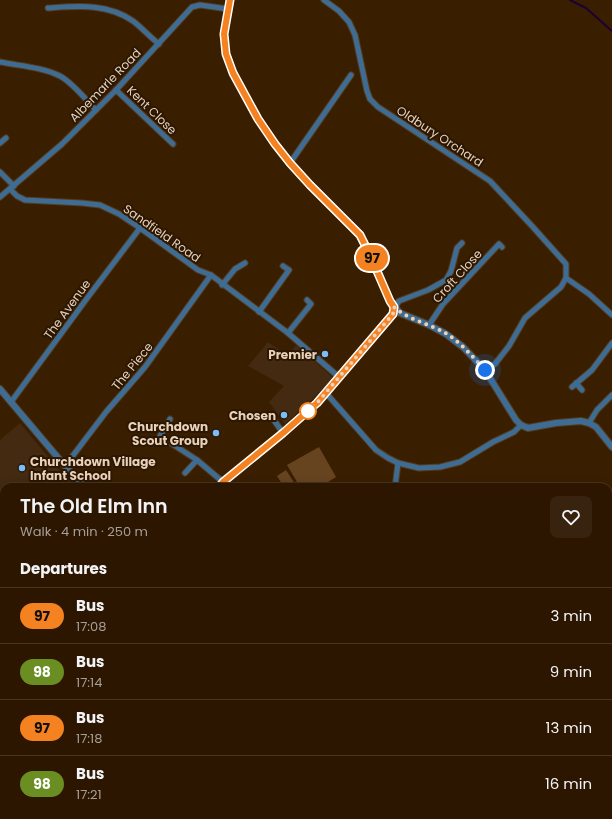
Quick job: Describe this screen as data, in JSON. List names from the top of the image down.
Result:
{
  "streets": {
    "street": [
      "Albemarle Road",
      "Kent Close",
      "Oldbury Orchard",
      "Sandfield Road",
      "Croft Close",
      "The Avenue",
      "The Piece"
    ]
  },
  "crossings": [
    ["Albemarle Road", "Kent Close"],
    ["Albemarle Road", "Sandfield Road"],
    ["Sandfield Road", "The Avenue"],
    ["Sandfield Road", "The Piece"]
  ],
  "places": [
    "Premier",
    "Chosen",
    "Churchdown Scout Group",
    "Churchdown Village Infant School"
  ],
  "lines": ["bus line 97"],
  "page": {
    "on_map": "97",
    "heading": [
      ["The Old Elm Inn", "Walk · 4 min · 250 m"],
      "Departures"
    ],
    "list": [
      {
        "mark": "97",
        "name": "Bus",
        "note": "17:08",
        "value": "3 min"
      },
      {
        "mark": "98",
        "name": "Bus",
        "note": "17:14",
        "value": "9 min"
      },
      {
        "mark": "97",
        "name": "Bus",
        "note": "17:18",
        "value": "13 min"
      },
      {
        "mark": "98",
        "name": "Bus",
        "note": "17:21",
        "value": "16 min"
      }
    ]
  }
}
